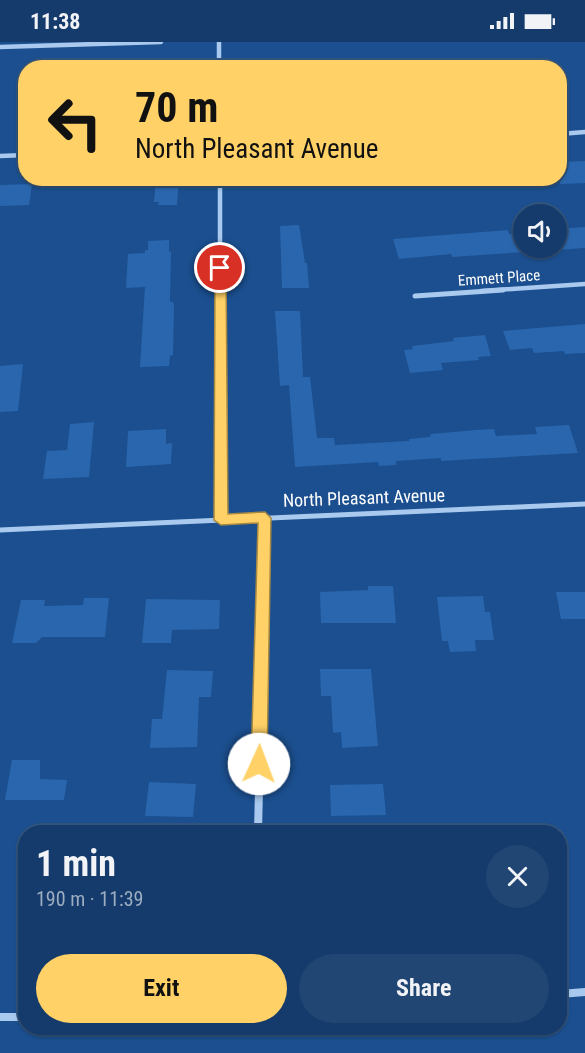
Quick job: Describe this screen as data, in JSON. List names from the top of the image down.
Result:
{
  "streets": {
    "street": ["Emmett Place", "North Pleasant Avenue"]
  },
  "page": {
    "status": "11:38",
    "turn": ["70 m", "North Pleasant Avenue"],
    "heading": ["1 min", "190 m · 11:39"],
    "buttons": ["Exit", "Share"]
  }
}
